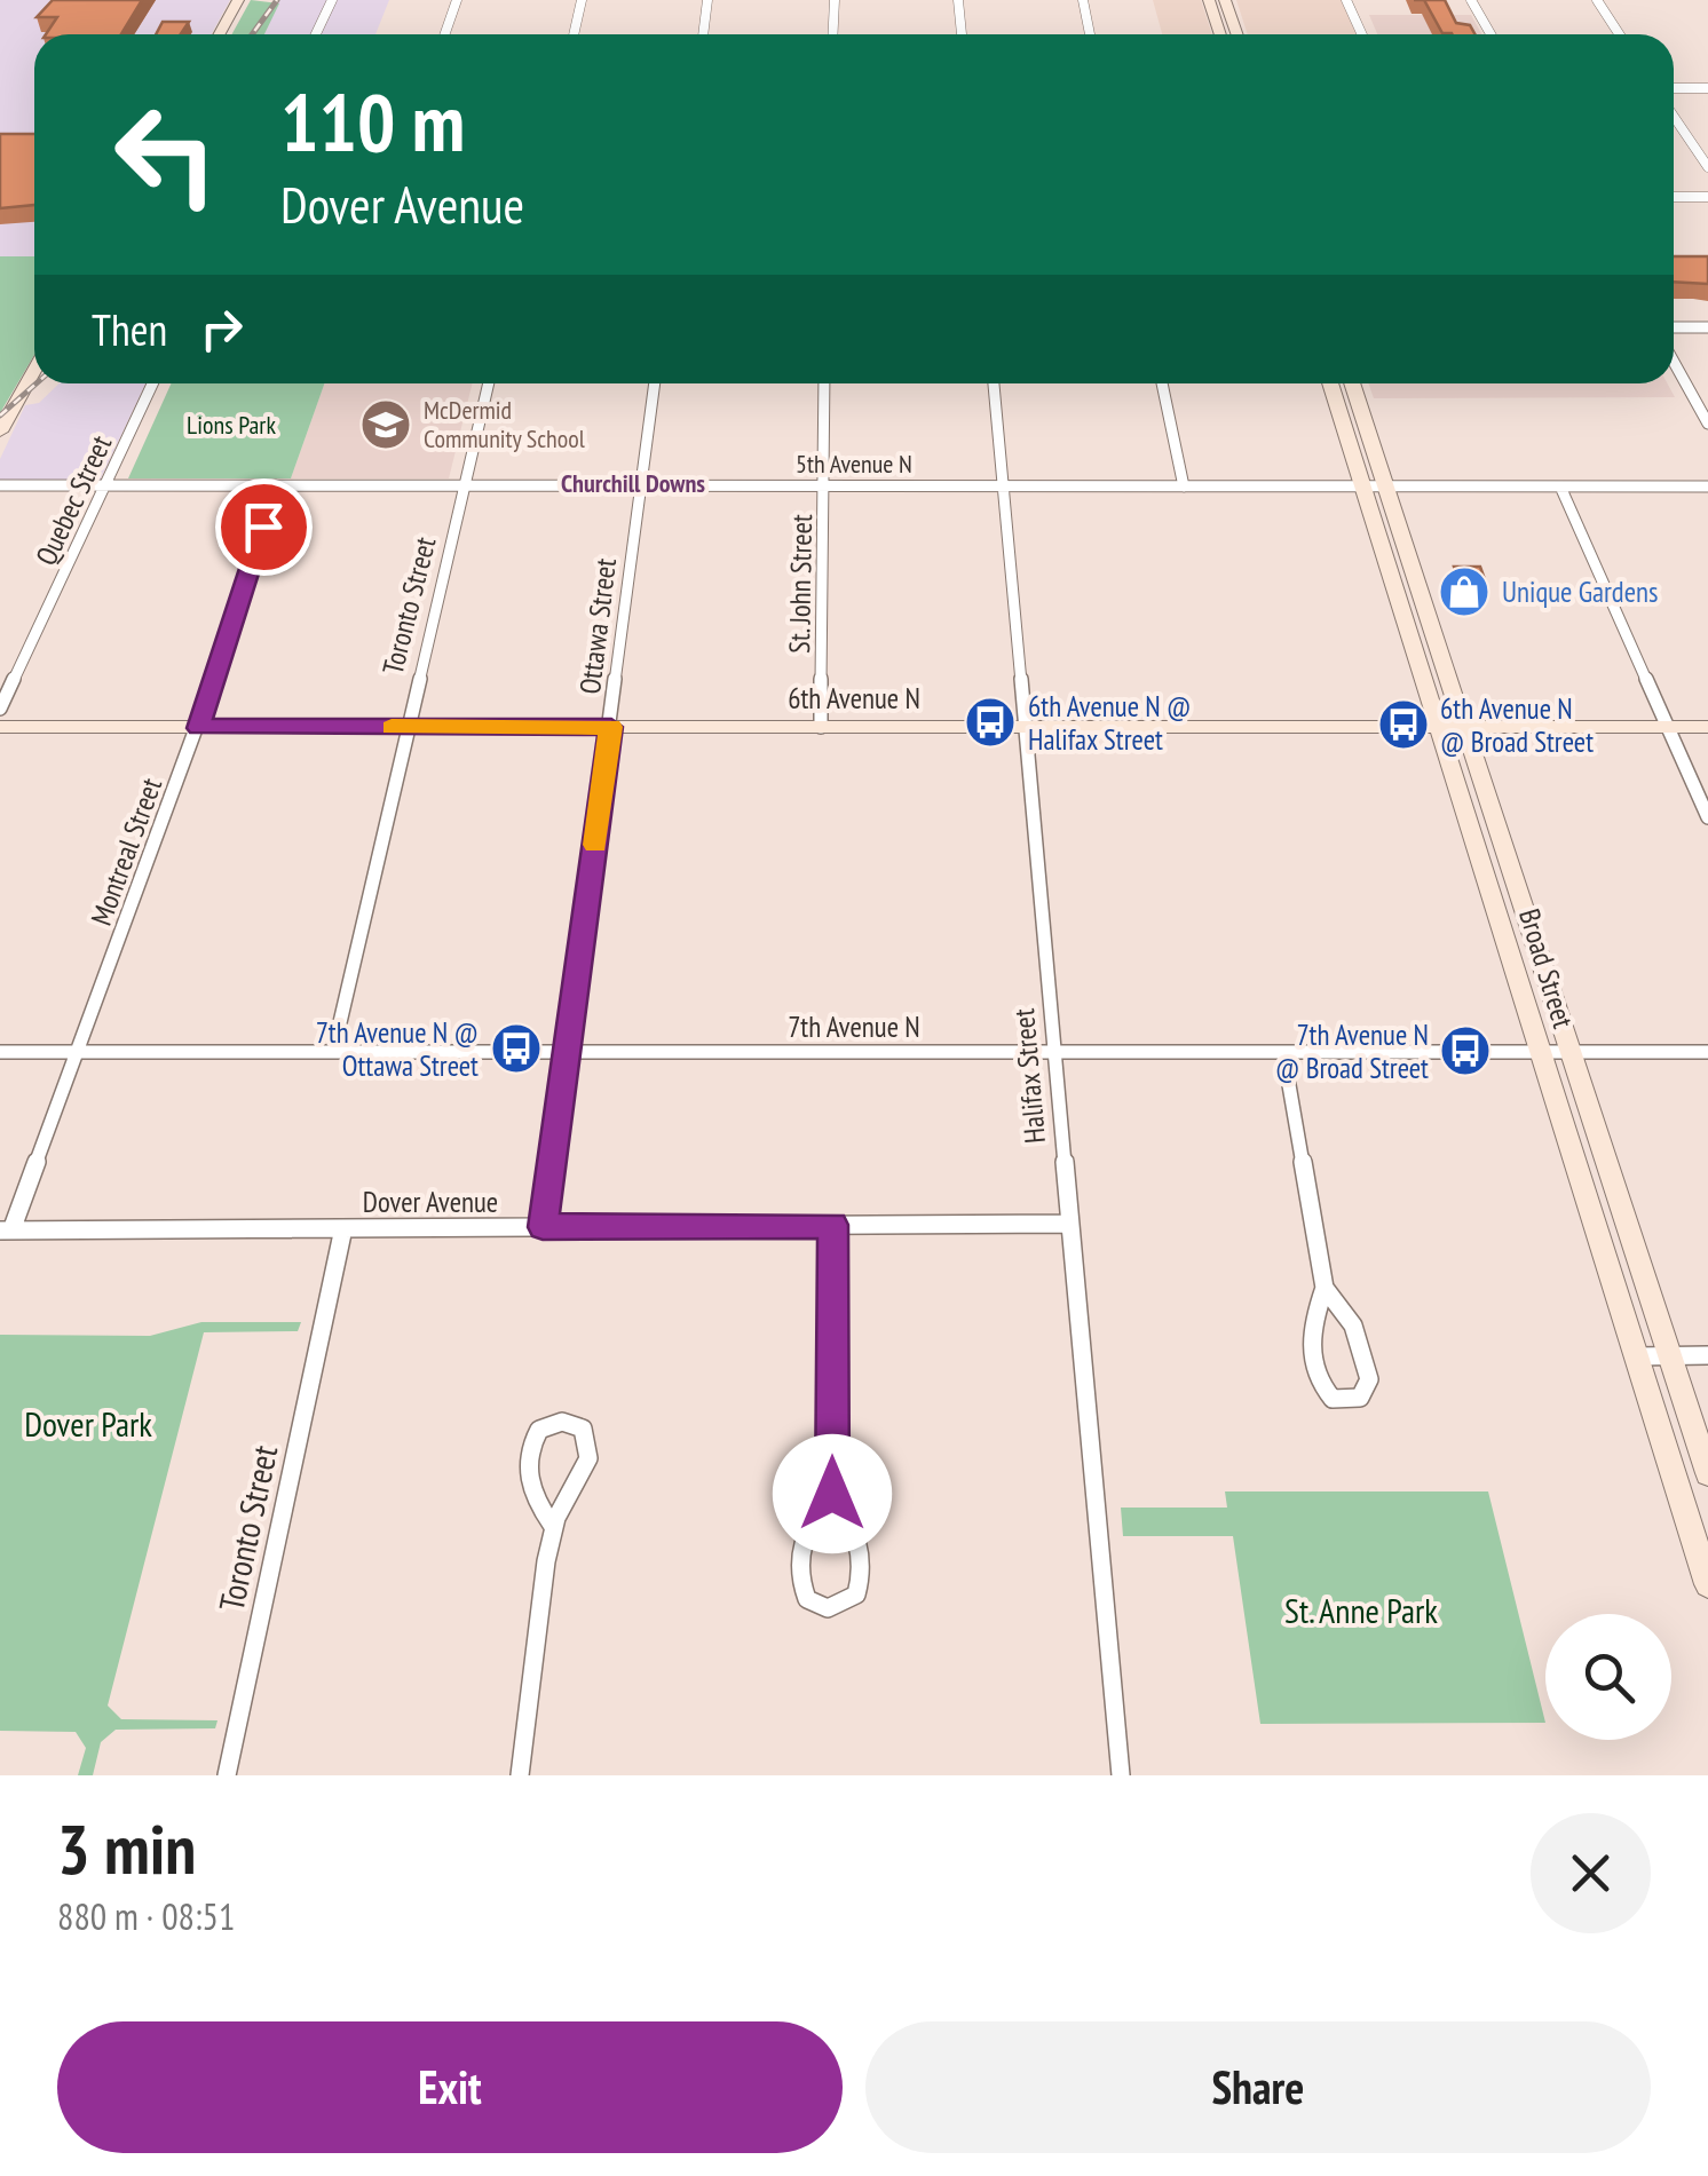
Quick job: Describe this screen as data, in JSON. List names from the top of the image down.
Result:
{
  "streets": {
    "main road": ["6th Avenue N", "Broad Street"],
    "street": [
      "5th Avenue N",
      "Quebec Street",
      "St. John Street",
      "Toronto Street",
      "Ottawa Street",
      "Montreal Street",
      "7th Avenue N",
      "Halifax Street",
      "Dover Avenue"
    ]
  },
  "crossings": [
    ["5th Avenue N", "Quebec Street"],
    ["5th Avenue N", "St. John Street"],
    ["5th Avenue N", "Toronto Street"],
    ["5th Avenue N", "Ottawa Street"],
    ["5th Avenue N", "Montreal Street"],
    ["5th Avenue N", "Broad Street"],
    ["5th Avenue N", "Halifax Street"],
    ["St. John Street", "6th Avenue N"],
    ["Toronto Street", "6th Avenue N"],
    ["Toronto Street", "7th Avenue N"],
    ["Toronto Street", "Dover Avenue"],
    ["Ottawa Street", "6th Avenue N"],
    ["Ottawa Street", "7th Avenue N"],
    ["Ottawa Street", "Dover Avenue"],
    ["6th Avenue N", "Montreal Street"],
    ["6th Avenue N", "Broad Street"],
    ["6th Avenue N", "Halifax Street"],
    ["Montreal Street", "7th Avenue N"],
    ["Montreal Street", "Dover Avenue"],
    ["Broad Street", "7th Avenue N"],
    ["7th Avenue N", "Halifax Street"],
    ["Halifax Street", "Dover Avenue"]
  ],
  "districts": ["Churchill Downs"],
  "parks": ["Lions Park", "Dover Park", "St. Anne Park"],
  "places": {
    "school or university": ["McDermid Community School"],
    "shop": ["Unique Gardens"],
    "bus stop": [
      "6th Avenue N @ Halifax Street",
      "6th Avenue N @ Broad Street",
      "7th Avenue N @ Ottawa Street",
      "7th Avenue N @ Broad Street"
    ]
  },
  "page": {
    "turn": ["110 m", "Dover Avenue"],
    "then": "Then",
    "heading": ["3 min", "880 m · 08:51"],
    "buttons": ["Exit", "Share"]
  }
}
